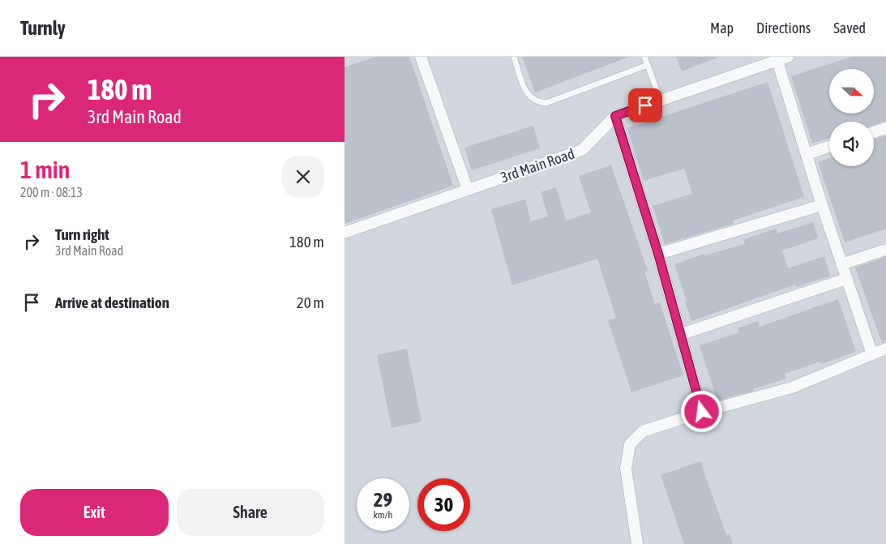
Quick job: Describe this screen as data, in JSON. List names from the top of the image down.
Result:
{
  "streets": {
    "street": ["3rd Main Road"]
  },
  "north": "right",
  "page": {
    "header": "Turnly",
    "nav": ["Map", "Directions", "Saved"],
    "turn": ["180 m", "3rd Main Road"],
    "heading": ["1 min", "200 m · 08:13"],
    "list": [
      {
        "name": "Turn right",
        "note": "3rd Main Road",
        "value": "180 m"
      },
      {
        "name": "Arrive at destination",
        "value": "20 m"
      }
    ],
    "speed": "29 km/h",
    "limit": "30",
    "buttons": ["Exit", "Share"]
  }
}
